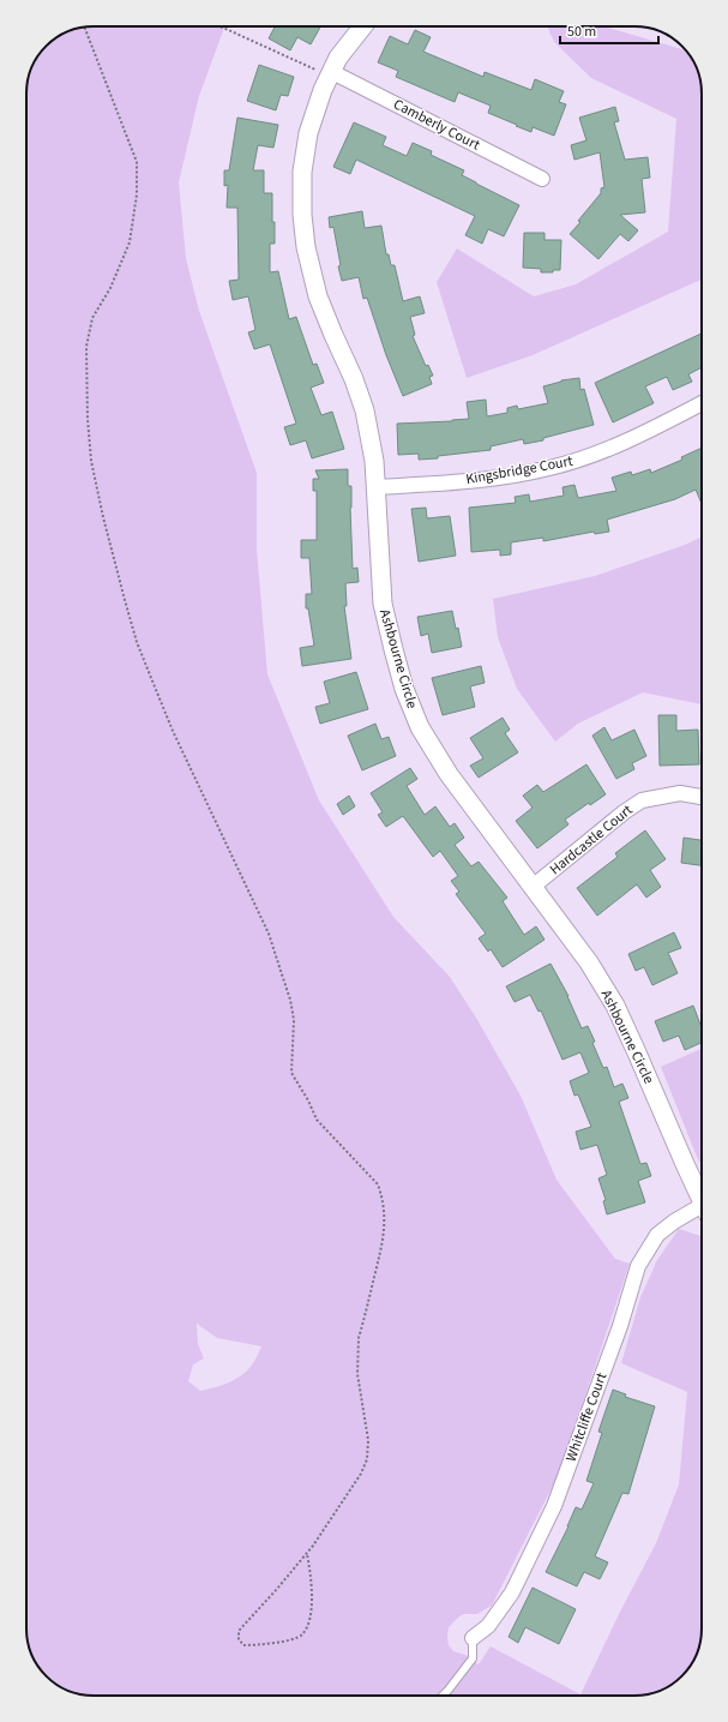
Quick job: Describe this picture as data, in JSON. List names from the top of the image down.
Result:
{
  "streets": {
    "street": [
      "Camberly Court",
      "Kingsbridge Court",
      "Ashbourne Circle",
      "Hardcastle Court",
      "Whitcliffe Court"
    ]
  },
  "crossings": [
    ["Camberly Court", "Ashbourne Circle"],
    ["Kingsbridge Court", "Ashbourne Circle"],
    ["Ashbourne Circle", "Hardcastle Court"]
  ],
  "scale_bar": "50 m"
}
